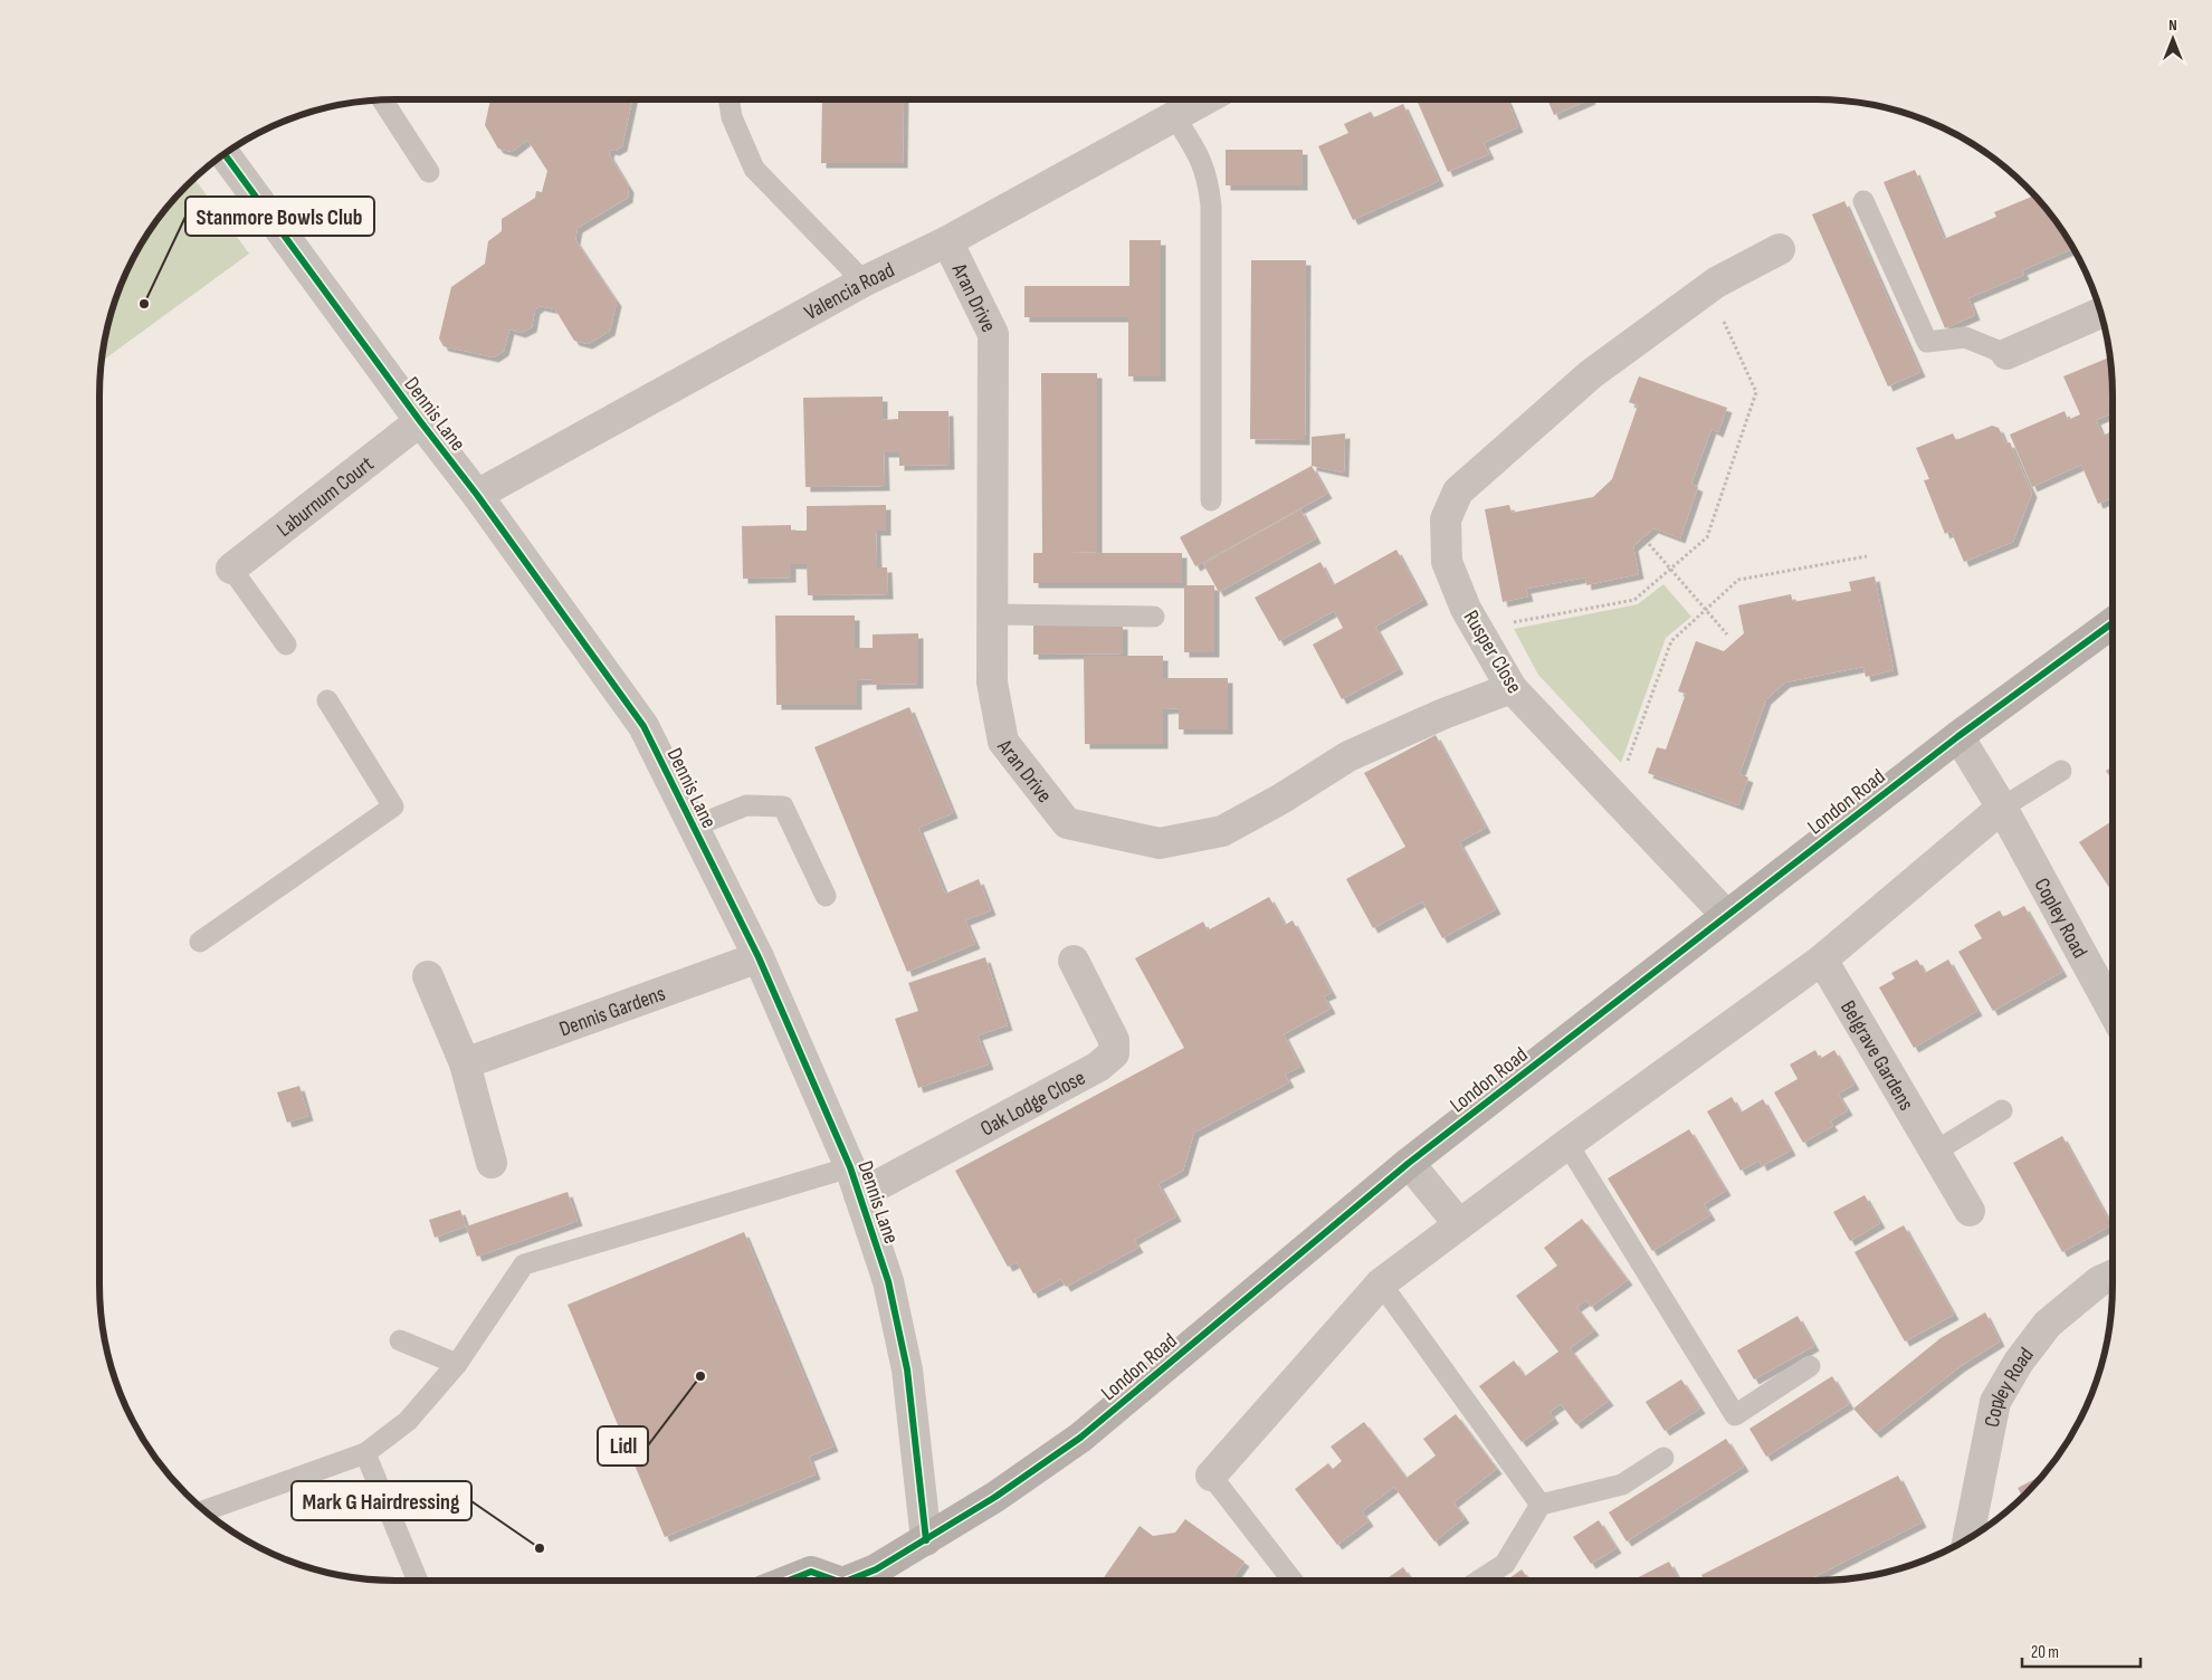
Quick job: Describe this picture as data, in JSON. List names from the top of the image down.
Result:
{
  "streets": {
    "main road": ["London Road"],
    "street": [
      "Valencia Road",
      "Aran Drive",
      "Dennis Lane",
      "Laburnum Court",
      "Rusper Close",
      "Copley Road",
      "Dennis Gardens",
      "Belgrave Gardens",
      "Oak Lodge Close"
    ]
  },
  "crossings": [
    ["Valencia Road", "Aran Drive"],
    ["Valencia Road", "Dennis Lane"],
    ["Aran Drive", "Rusper Close"],
    ["Dennis Lane", "Laburnum Court"],
    ["Dennis Lane", "London Road"],
    ["Dennis Lane", "Dennis Gardens"],
    ["Dennis Lane", "Oak Lodge Close"],
    ["Rusper Close", "London Road"],
    ["London Road", "Copley Road"]
  ],
  "places": ["Stanmore Bowls Club", "Lidl", "Mark G Hairdressing"],
  "scale_bar": "20 m",
  "north": "top"
}
